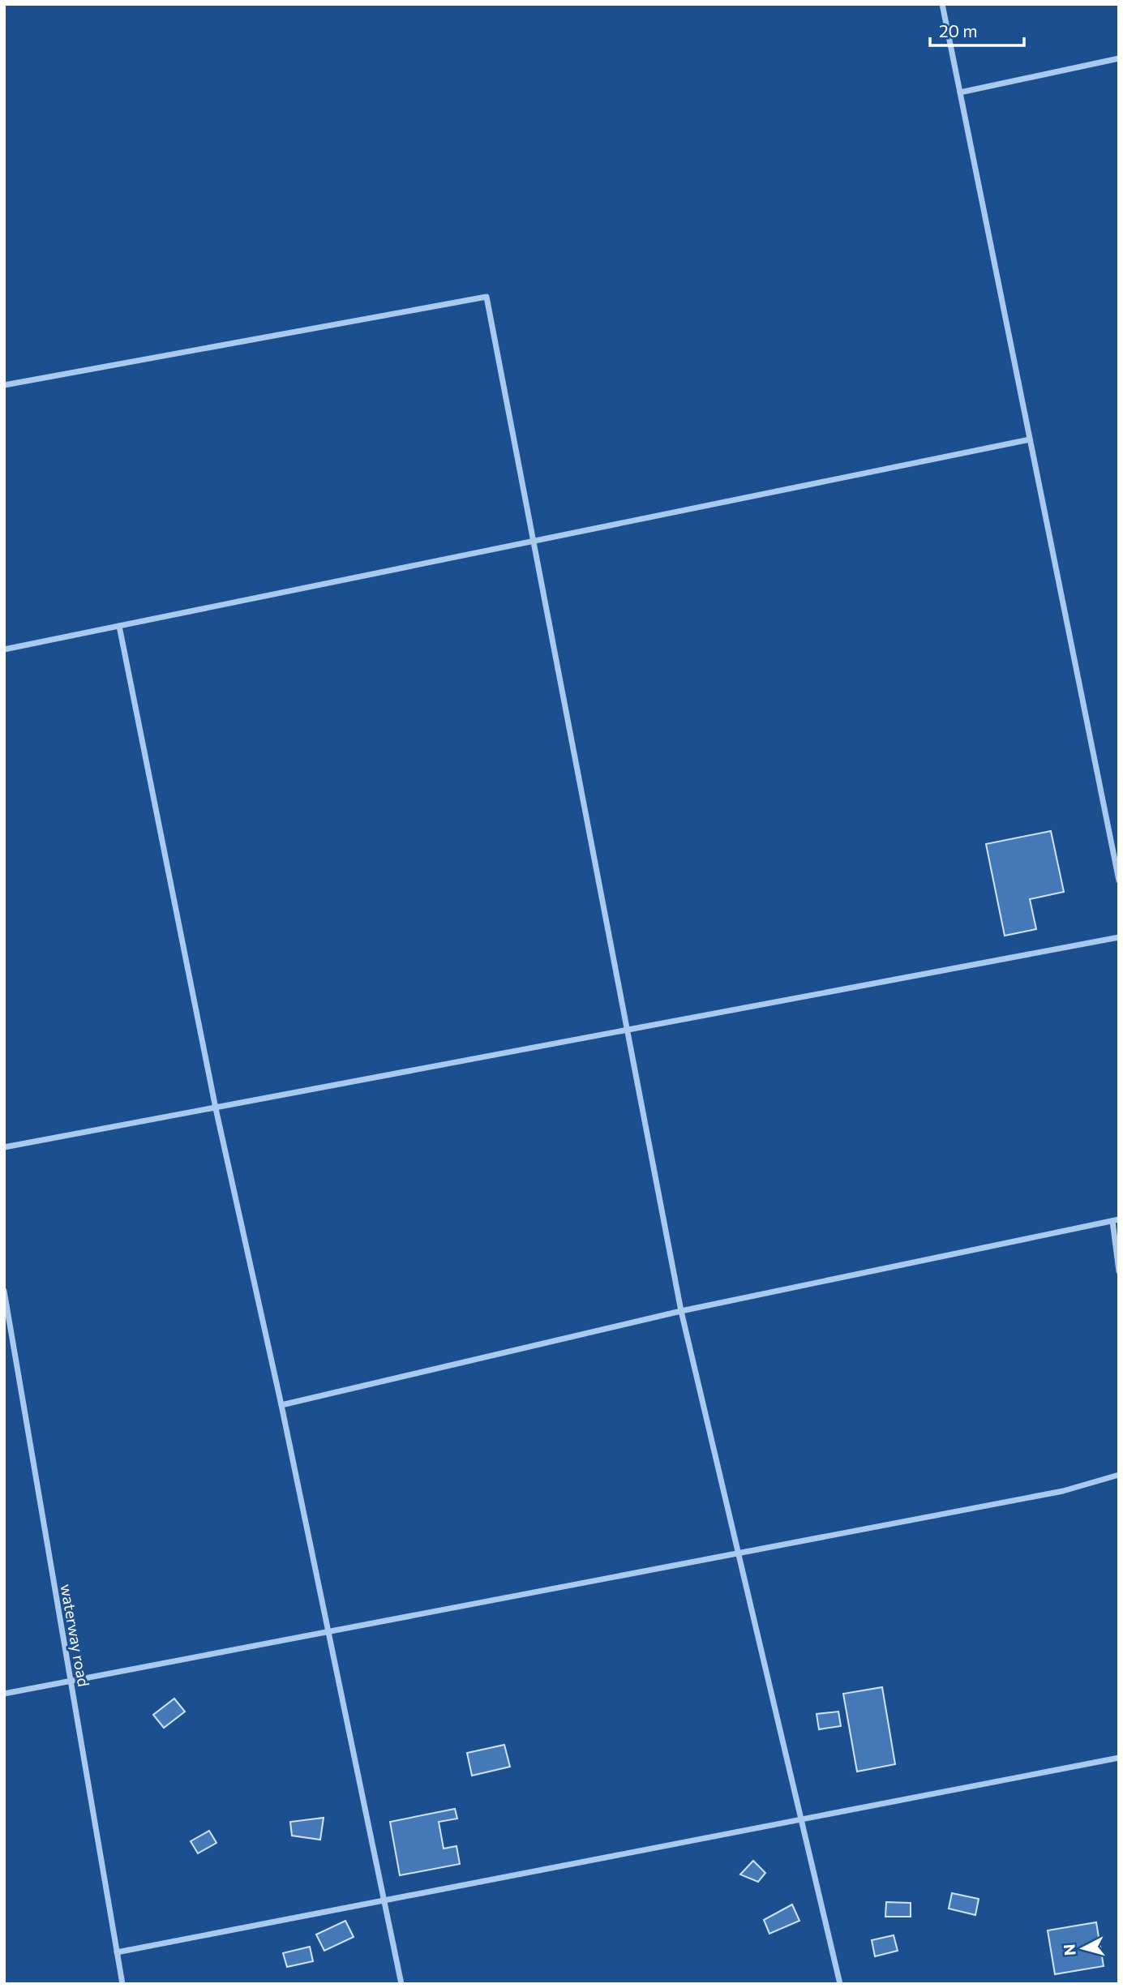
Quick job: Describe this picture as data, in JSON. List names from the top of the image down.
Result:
{
  "streets": {
    "street": ["waterway road"]
  },
  "scale_bar": "20 m",
  "north": "left"
}
